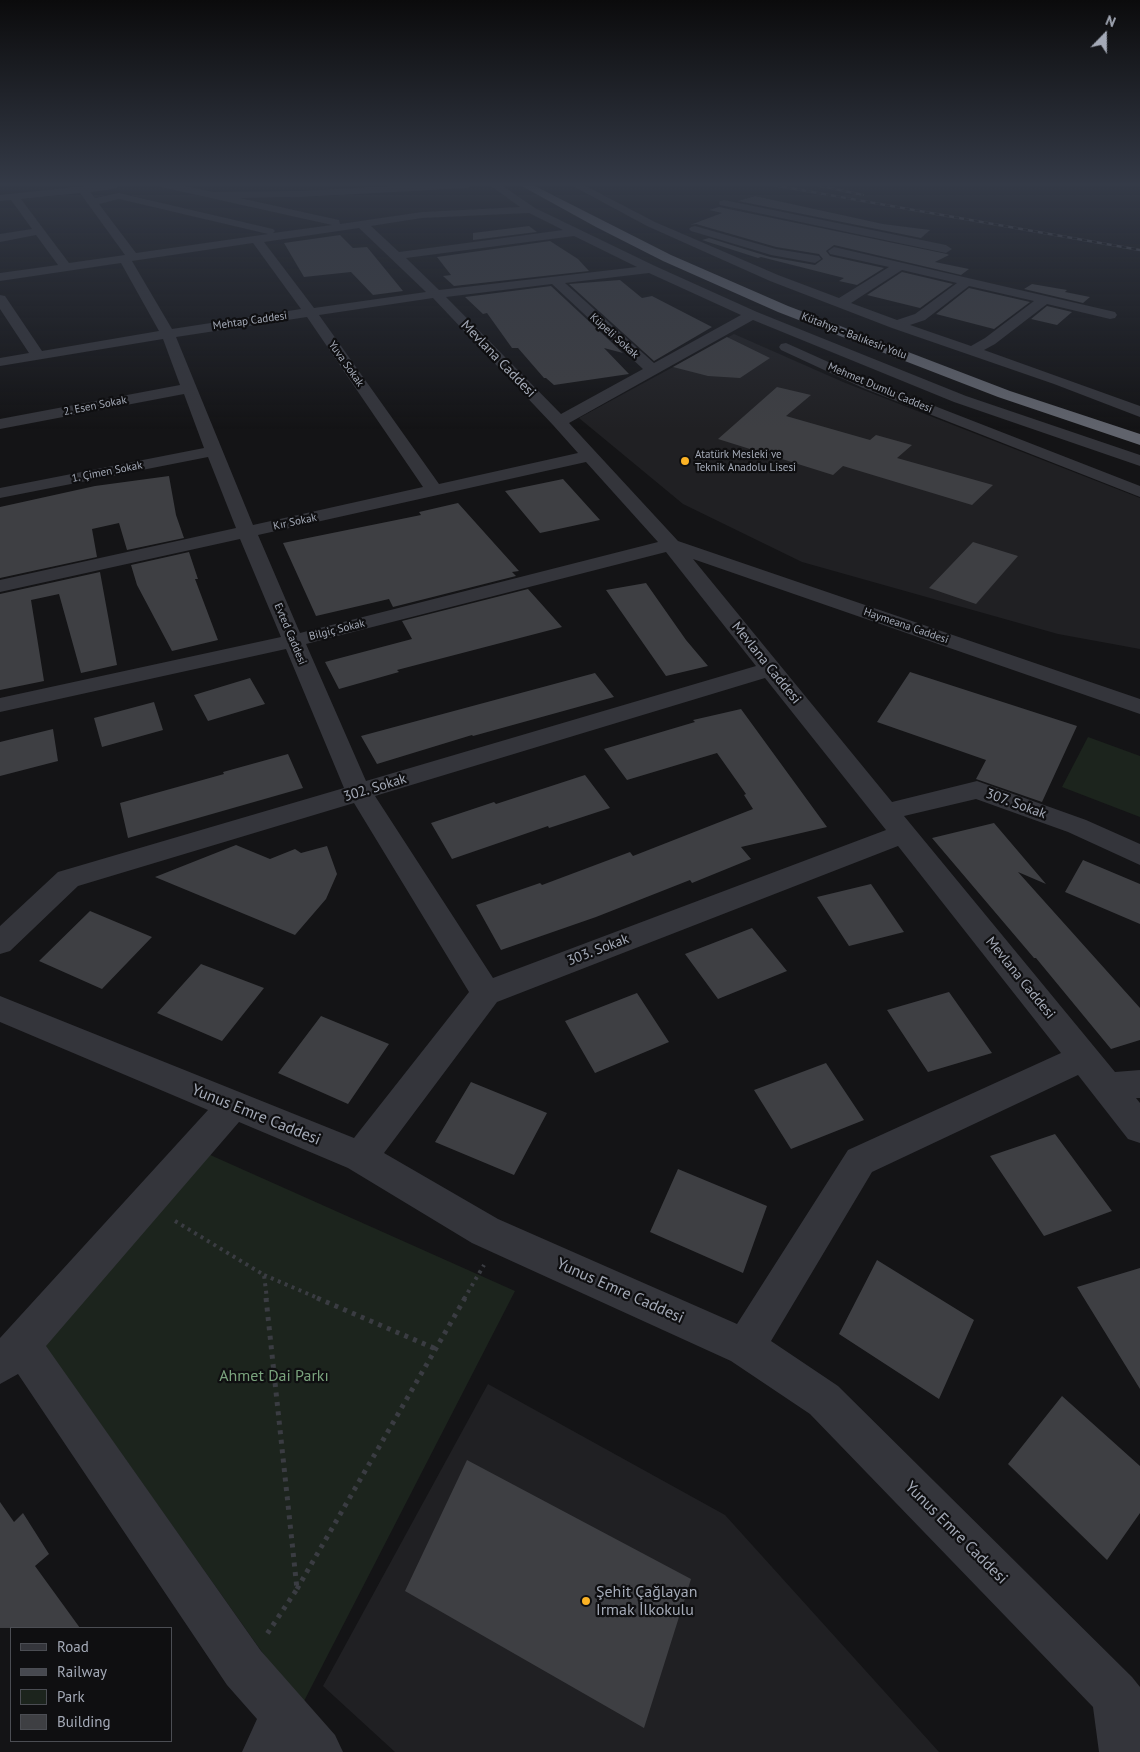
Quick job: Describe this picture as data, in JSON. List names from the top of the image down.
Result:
{
  "streets": {
    "highway": ["Kütahya - Balıkesir Yolu"],
    "street": [
      "Mehtap Caddesi",
      "Küpeli Sokak",
      "Mevlana Caddesi",
      "Yuva Sokak",
      "Mehmet Dumlu Caddesi",
      "2. Esen Sokak",
      "1. Çimen Sokak",
      "Kır Sokak",
      "Haymeana Caddesi",
      "Bilgiç Sokak",
      "Evted Caddesi",
      "302. Sokak",
      "307. Sokak",
      "303. Sokak",
      "Yunus Emre Caddesi"
    ]
  },
  "crossings": [
    ["Mehtap Caddesi", "Küpeli Sokak"],
    ["Mehtap Caddesi", "Mevlana Caddesi"],
    ["Mehtap Caddesi", "Yuva Sokak"],
    ["Mehtap Caddesi", "Evted Caddesi"],
    ["Mevlana Caddesi", "Kır Sokak"],
    ["Mevlana Caddesi", "Haymeana Caddesi"],
    ["Mevlana Caddesi", "Bilgiç Sokak"],
    ["Mevlana Caddesi", "302. Sokak"],
    ["Mevlana Caddesi", "307. Sokak"],
    ["Mevlana Caddesi", "303. Sokak"],
    ["Yuva Sokak", "Kır Sokak"],
    ["2. Esen Sokak", "Evted Caddesi"],
    ["1. Çimen Sokak", "Evted Caddesi"],
    ["Kır Sokak", "Evted Caddesi"],
    ["Haymeana Caddesi", "Bilgiç Sokak"],
    ["Bilgiç Sokak", "Evted Caddesi"],
    ["Evted Caddesi", "302. Sokak"],
    ["Evted Caddesi", "303. Sokak"]
  ],
  "parks": ["Ahmet Dai Parkı"],
  "places": ["Atatürk Mesleki ve Teknik Anadolu Lisesi", "Şehit Çağlayan Irmak İlkokulu"],
  "legend": [
    "Road",
    "Railway",
    "Park",
    "Building"
  ],
  "north": "top"
}
